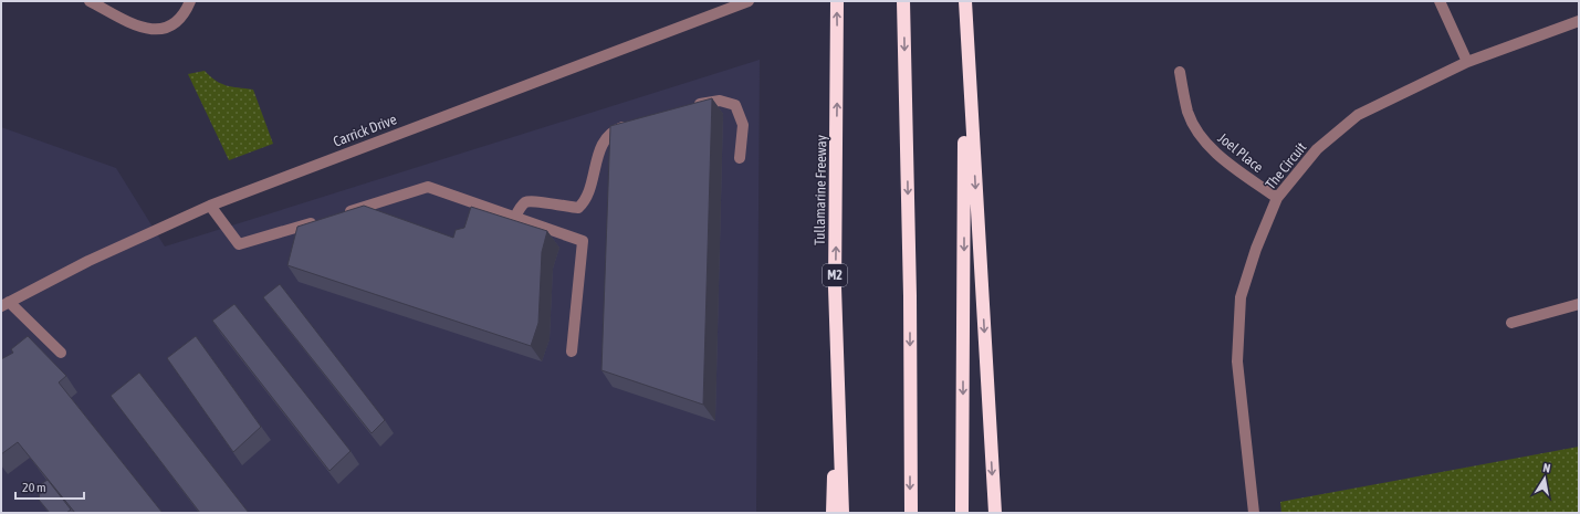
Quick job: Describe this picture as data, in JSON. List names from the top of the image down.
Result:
{
  "streets": {
    "highway": ["Tullamarine Freeway", "M2"],
    "street": ["Carrick Drive", "Joel Place", "The Circuit"]
  },
  "crossings": [
    ["Joel Place", "The Circuit"]
  ],
  "scale_bar": "20 m",
  "north": "top"
}
